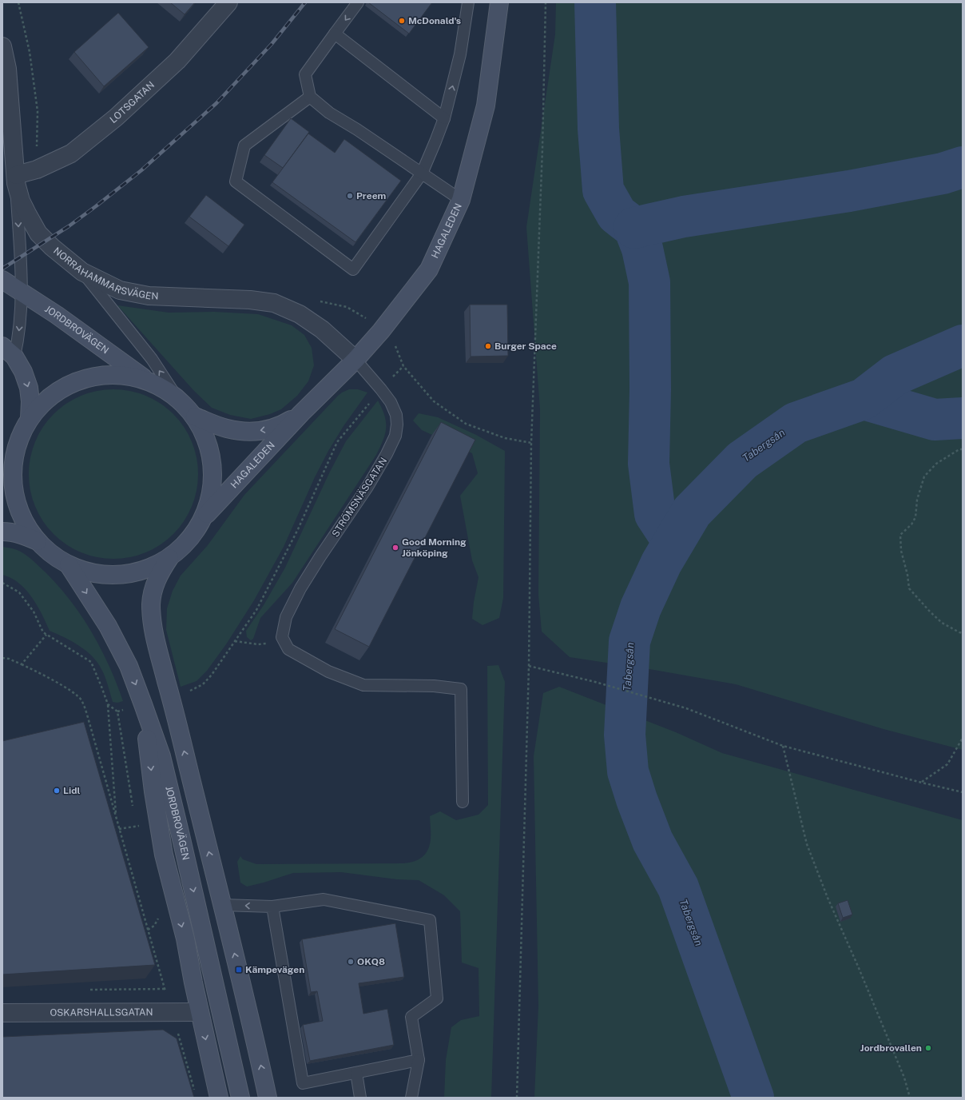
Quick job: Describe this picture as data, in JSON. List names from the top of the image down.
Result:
{
  "streets": {
    "main road": ["HAGALEDEN", "JORDBROVÄGEN"],
    "street": ["LOTSGATAN", "NORRAHAMMARSVÄGEN", "OSKARSHALLSGATAN"],
    "lane": ["STRÖMSNÄSGATAN"]
  },
  "crossings": [
    ["LOTSGATAN", "NORRAHAMMARSVÄGEN"],
    ["HAGALEDEN", "NORRAHAMMARSVÄGEN"],
    ["HAGALEDEN", "STRÖMSNÄSGATAN"],
    ["NORRAHAMMARSVÄGEN", "STRÖMSNÄSGATAN"]
  ],
  "water": ["Tabergsån"],
  "places": {
    "other": [
      "McDonald's",
      "Preem",
      "Burger Space",
      "Good Morning Jönköping",
      "Lidl",
      "OKQ8",
      "Jordbrovallen"
    ],
    "transit": ["Kämpevägen"]
  }
}
